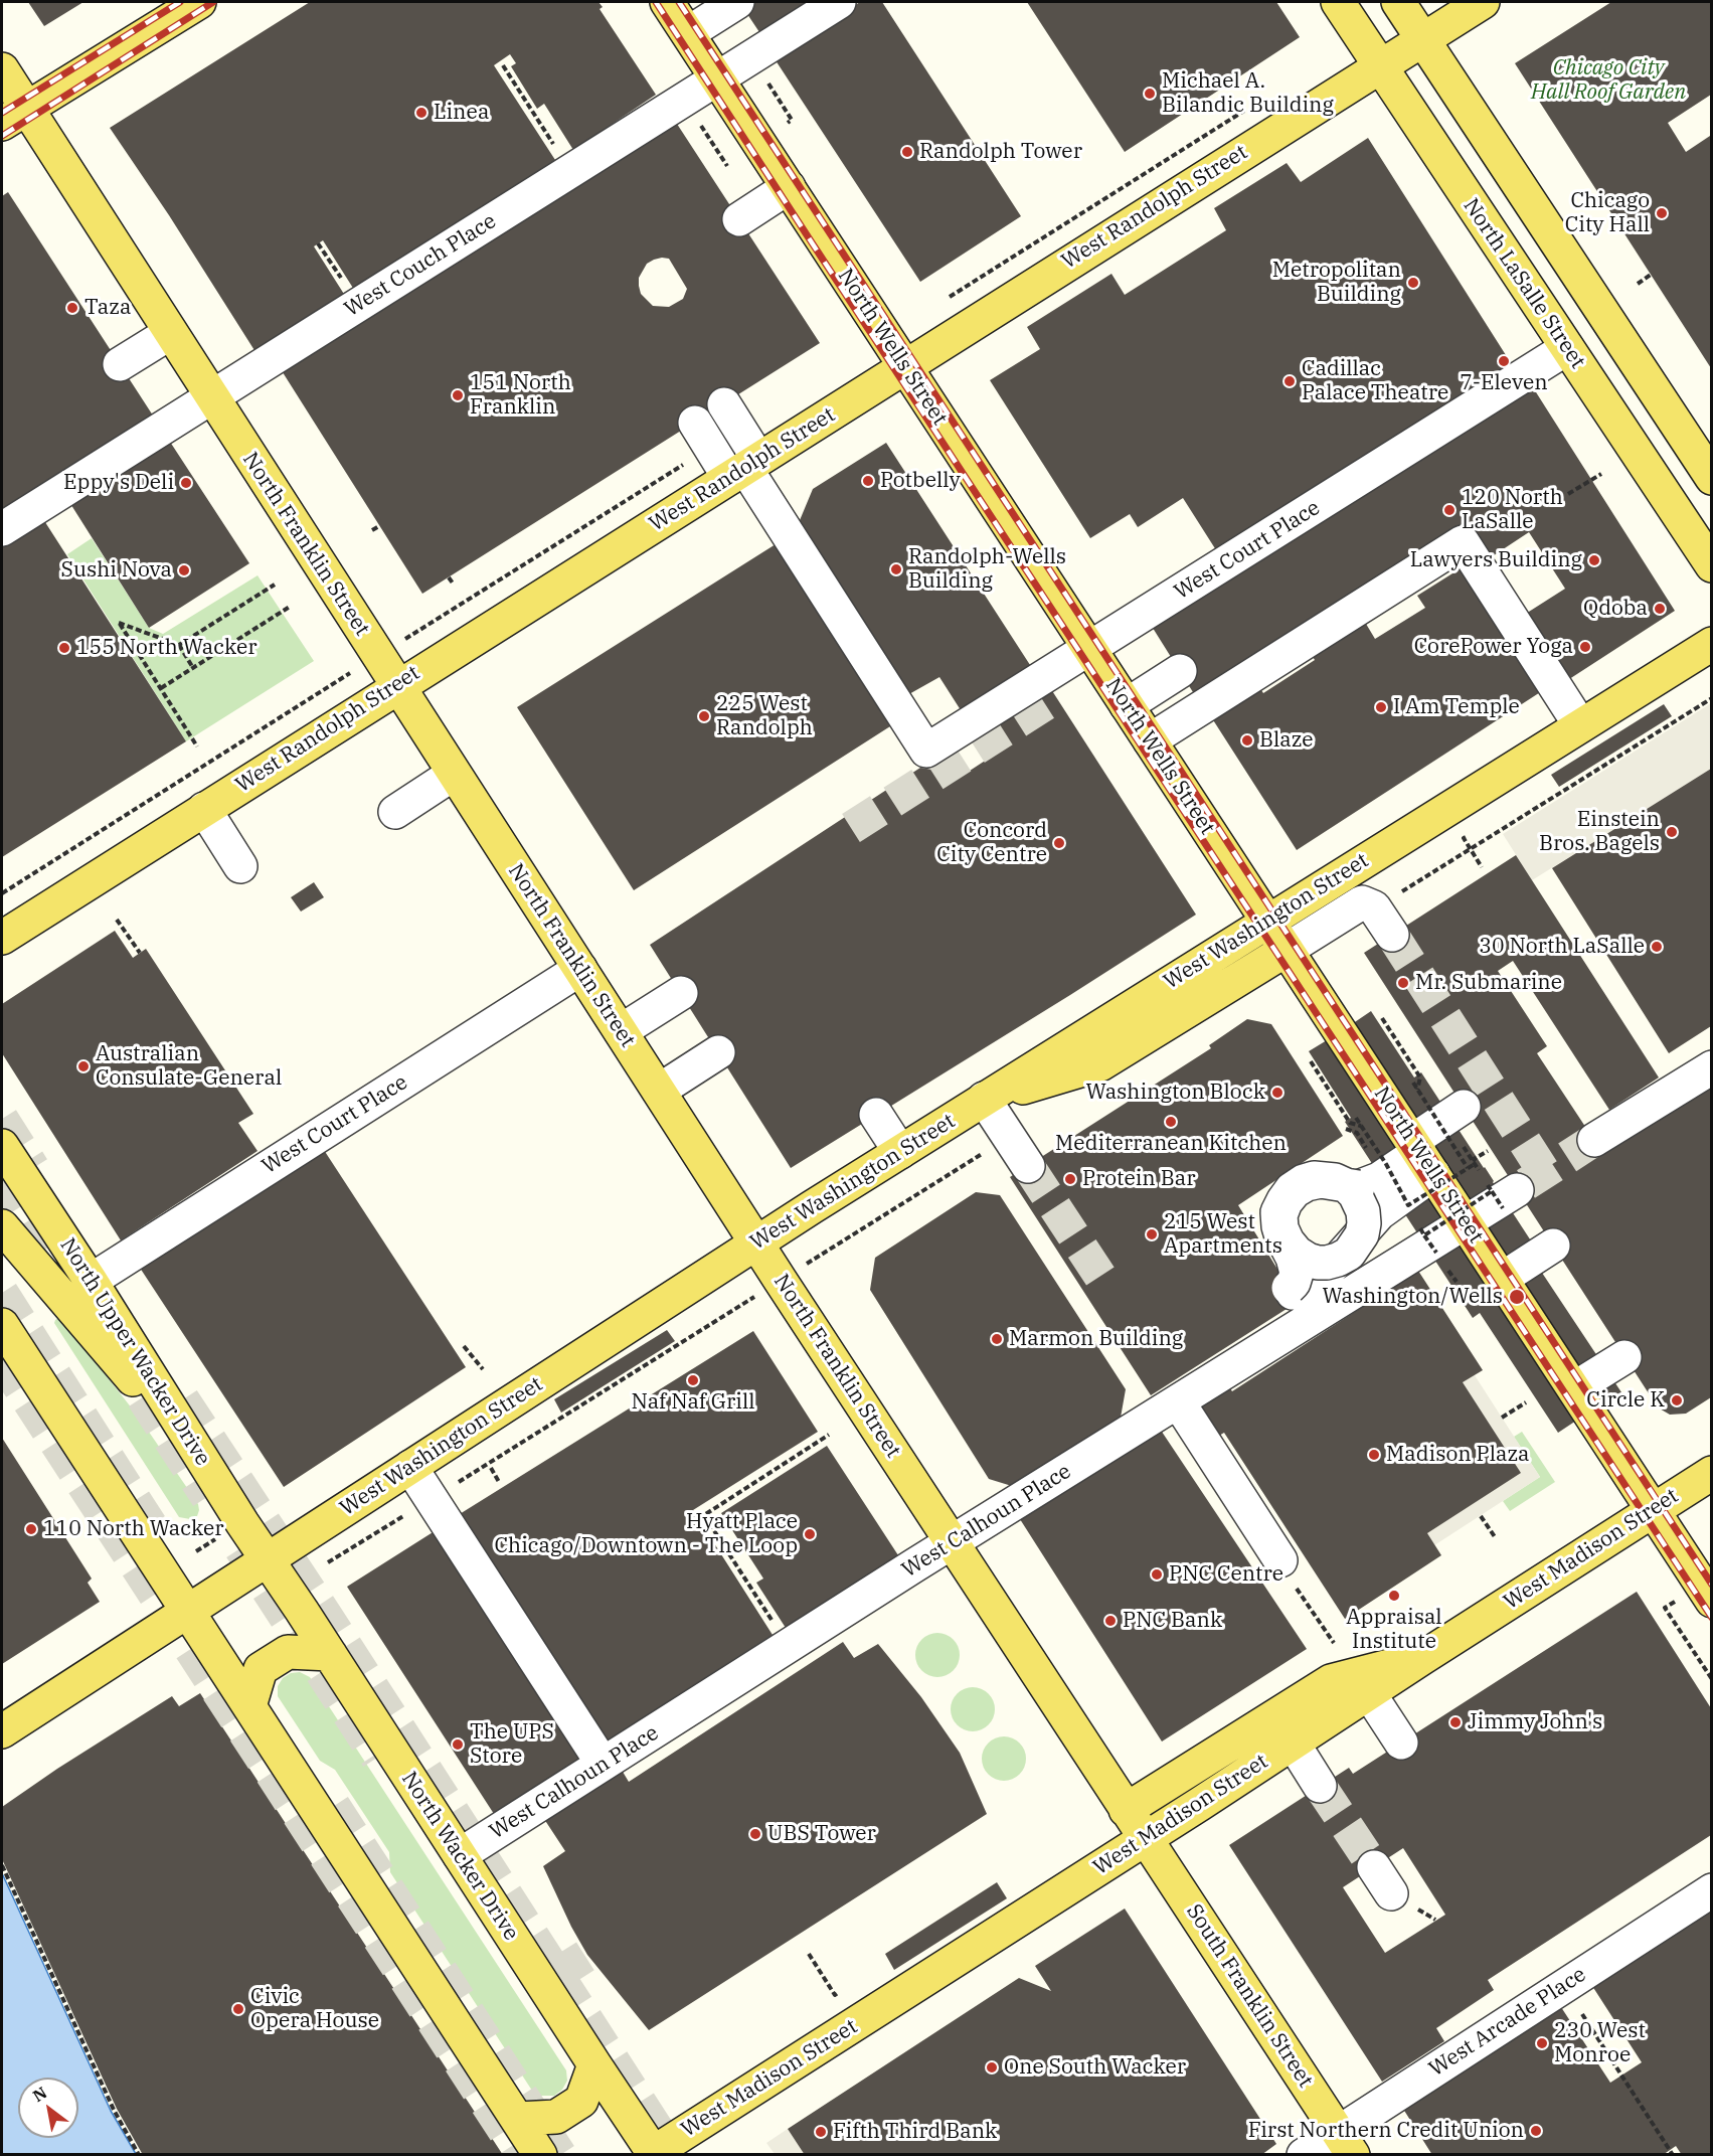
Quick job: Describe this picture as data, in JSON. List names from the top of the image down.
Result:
{
  "streets": {
    "main road": [
      "West Randolph Street",
      "North LaSalle Street",
      "North Wells Street",
      "North Franklin Street",
      "West Washington Street",
      "North Upper Wacker Drive",
      "West Madison Street",
      "North Wacker Drive",
      "South Franklin Street"
    ],
    "lane": [
      "West Couch Place",
      "West Court Place",
      "West Calhoun Place",
      "West Arcade Place"
    ]
  },
  "crossings": [
    ["West Randolph Street", "North LaSalle Street"],
    ["West Randolph Street", "North Wells Street"],
    ["West Randolph Street", "North Franklin Street"],
    ["West Randolph Street", "West Court Place"],
    ["West Couch Place", "North Wells Street"],
    ["West Couch Place", "North Franklin Street"],
    ["North LaSalle Street", "West Court Place"],
    ["North Wells Street", "West Court Place"],
    ["North Wells Street", "West Washington Street"],
    ["North Wells Street", "West Calhoun Place"],
    ["North Wells Street", "West Madison Street"],
    ["North Franklin Street", "West Court Place"],
    ["North Franklin Street", "West Washington Street"],
    ["North Franklin Street", "West Calhoun Place"],
    ["North Franklin Street", "West Madison Street"],
    ["North Franklin Street", "South Franklin Street"],
    ["West Court Place", "North Upper Wacker Drive"],
    ["West Washington Street", "North Upper Wacker Drive"],
    ["West Washington Street", "North Wacker Drive"],
    ["North Upper Wacker Drive", "North Wacker Drive"],
    ["West Calhoun Place", "North Wacker Drive"],
    ["West Madison Street", "North Wacker Drive"],
    ["West Madison Street", "South Franklin Street"],
    ["South Franklin Street", "West Arcade Place"]
  ],
  "parks": ["Chicago City Hall Roof Garden"],
  "places": [
    "Michael A. Bilandic Building",
    "Linea",
    "Randolph Tower",
    "Chicago City Hall",
    "Metropolitan Building",
    "Taza",
    "7-Eleven",
    "Cadillac Palace Theatre",
    "151 North Franklin",
    "Potbelly",
    "Eppy's Deli",
    "120 North LaSalle",
    "Lawyers Building",
    "Randolph-Wells Building",
    "Sushi Nova",
    "Qdoba",
    "CorePower Yoga",
    "155 North Wacker",
    "I Am Temple",
    "225 West Randolph",
    "Blaze",
    "Einstein Bros. Bagels",
    "Concord City Centre",
    "30 North LaSalle",
    "Mr. Submarine",
    "Australian Consulate-General",
    "Washington Block",
    "Mediterranean Kitchen",
    "Protein Bar",
    "215 West Apartments",
    "Washington/Wells",
    "Marmon Building",
    "Naf Naf Grill",
    "Circle K",
    "Madison Plaza",
    "110 North Wacker",
    "Hyatt Place Chicago/Downtown - The Loop",
    "PNC Centre",
    "Appraisal Institute",
    "PNC Bank",
    "Jimmy John's",
    "The UPS Store",
    "UBS Tower",
    "Civic Opera House",
    "230 West Monroe",
    "One South Wacker",
    "First Northern Credit Union",
    "Fifth Third Bank"
  ],
  "north": "top left"
}
